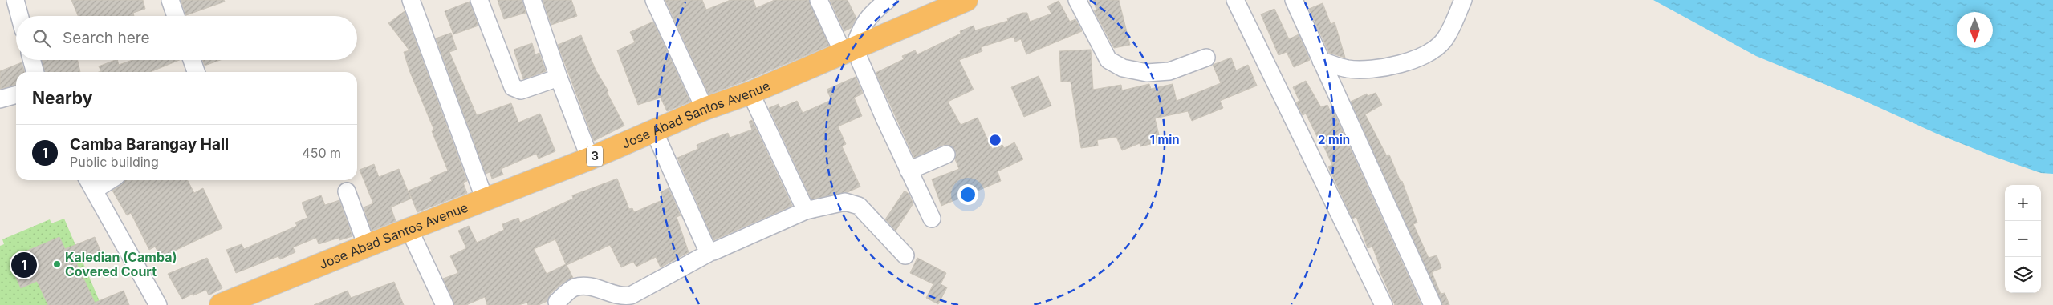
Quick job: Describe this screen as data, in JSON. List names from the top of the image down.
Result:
{
  "streets": {
    "highway": ["Jose Abad Santos Avenue", "3"]
  },
  "places": ["Kaledian (Camba) Covered Court"],
  "north": "bottom",
  "page": {
    "search": "Search here",
    "heading": "Nearby",
    "list": [
      {
        "mark": "1",
        "name": "Camba Barangay Hall",
        "note": "Public building",
        "value": "450 m"
      }
    ],
    "map_buttons": ["+", "−"],
    "pins": "1"
  },
  "rings": ["1 min", "2 min"]
}
